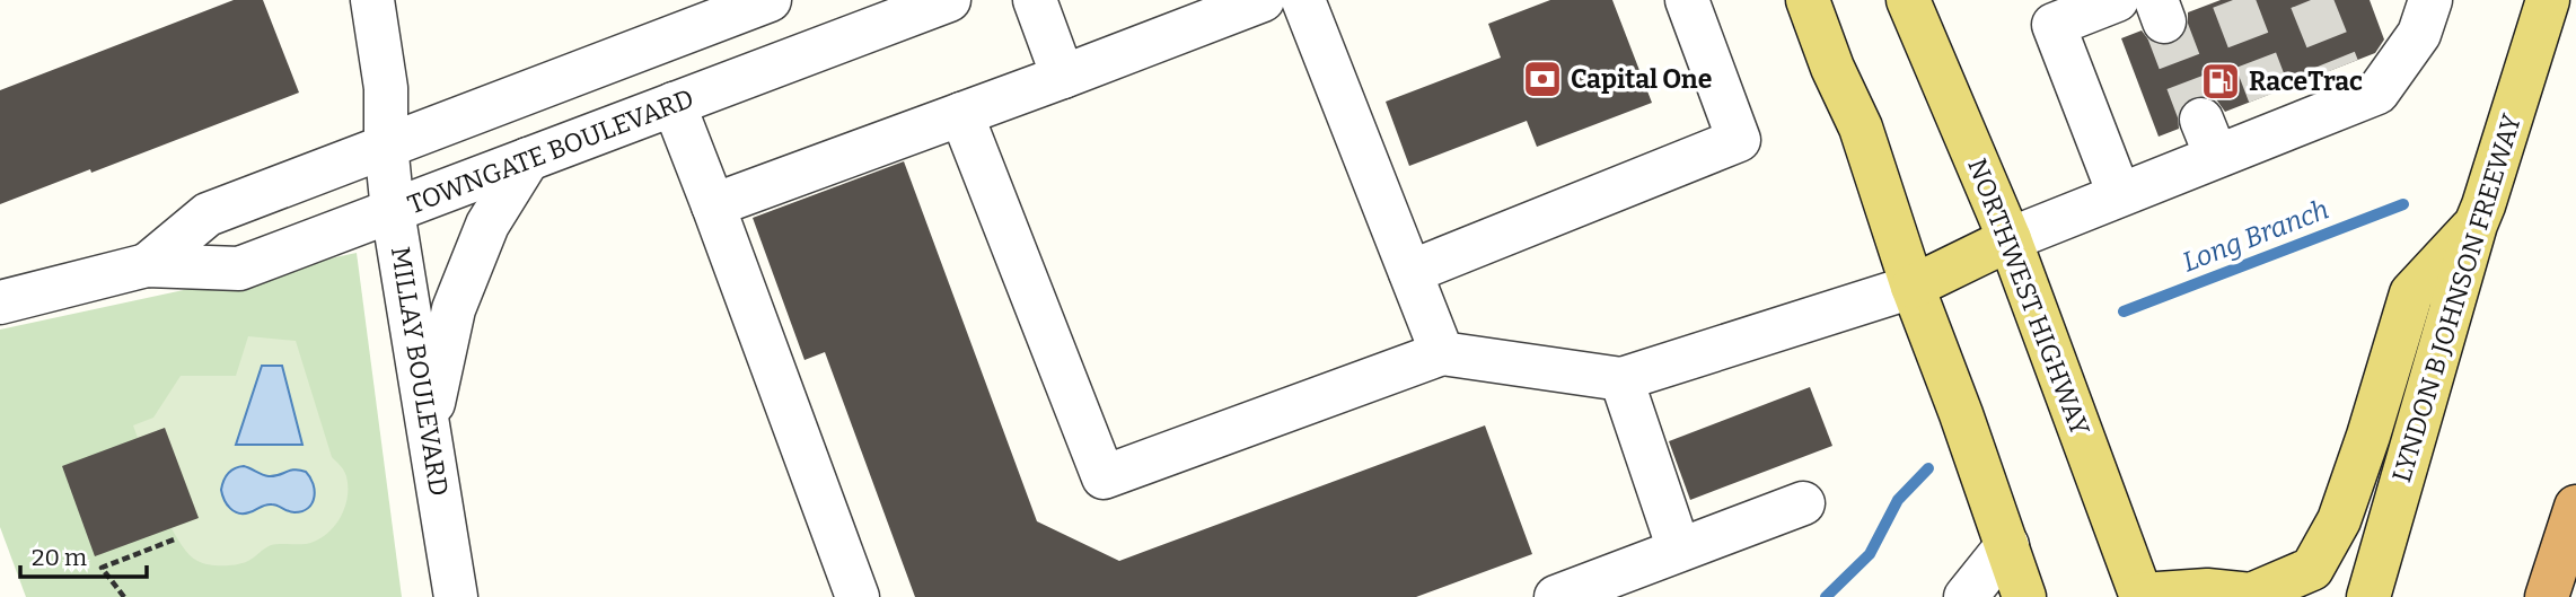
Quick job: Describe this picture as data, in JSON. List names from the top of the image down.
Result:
{
  "streets": {
    "main road": ["NORTHWEST HIGHWAY", "LYNDON B JOHNSON FREEWAY"],
    "street": ["TOWNGATE BOULEVARD", "MILLAY BOULEVARD"]
  },
  "crossings": [
    ["TOWNGATE BOULEVARD", "MILLAY BOULEVARD"]
  ],
  "water": ["Long Branch"],
  "places": {
    "bank": ["Capital One"],
    "fuel station": ["RaceTrac"]
  },
  "scale_bar": "20 m"
}
